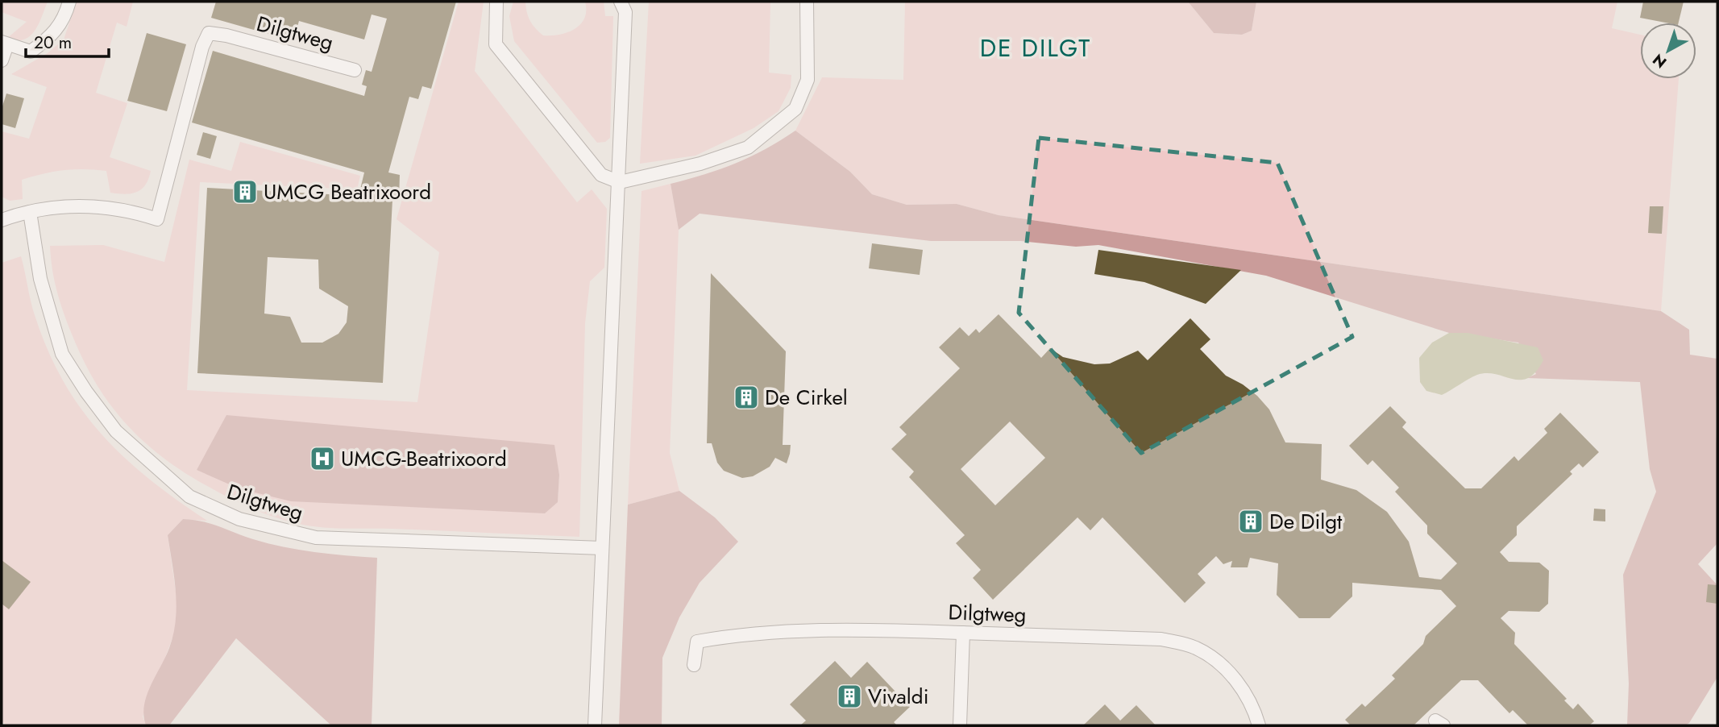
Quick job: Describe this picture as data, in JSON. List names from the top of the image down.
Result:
{
  "streets": {
    "lane": ["Dilgtweg"]
  },
  "districts": ["DE DILGT"],
  "places": {
    "building": [
      "UMCG Beatrixoord",
      "De Cirkel",
      "De Dilgt",
      "Vivaldi"
    ],
    "hospital": ["UMCG-Beatrixoord"]
  },
  "scale_bar": "20 m",
  "north": "bottom left"
}
